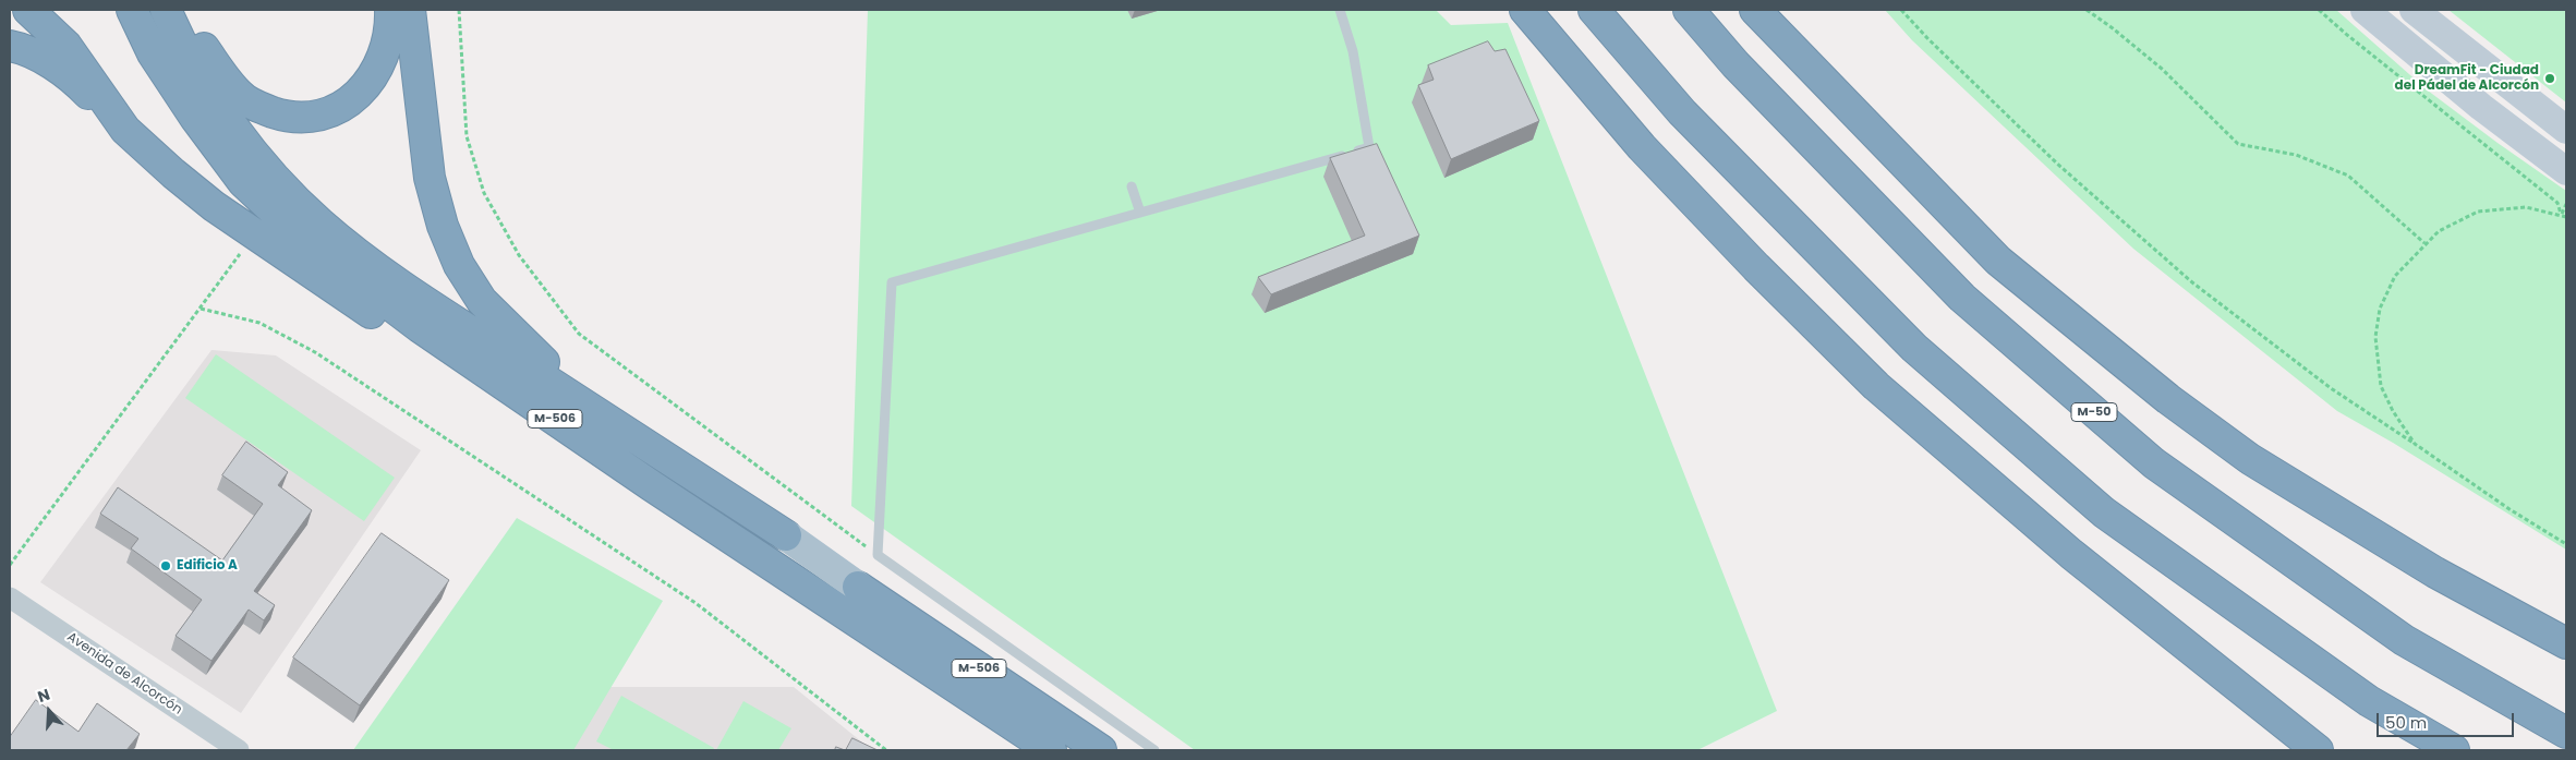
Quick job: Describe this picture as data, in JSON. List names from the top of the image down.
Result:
{
  "streets": {
    "highway": ["M-50", "M-506"],
    "street": ["Avenida de Alcorcón"]
  },
  "places": ["DreamFit - Ciudad del Pádel de Alcorcón", "Edificio A"],
  "scale_bar": "50 m",
  "north": "top"
}
